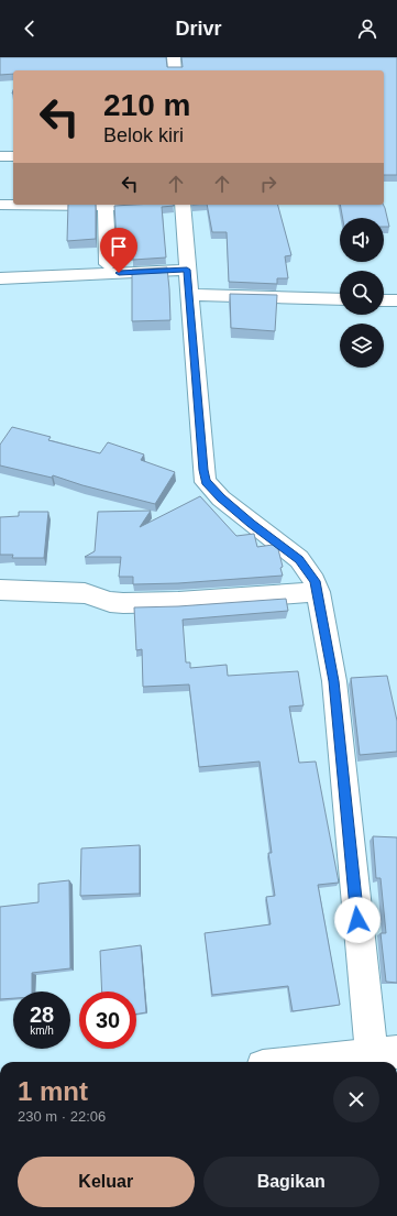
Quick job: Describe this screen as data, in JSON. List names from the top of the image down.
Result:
{
  "page": {
    "header": "Drivr",
    "turn": ["210 m", "Belok kiri"],
    "speed": "28 km/h",
    "limit": "30",
    "heading": ["1 mnt", "230 m · 22:06"],
    "buttons": ["Keluar", "Bagikan"]
  }
}
